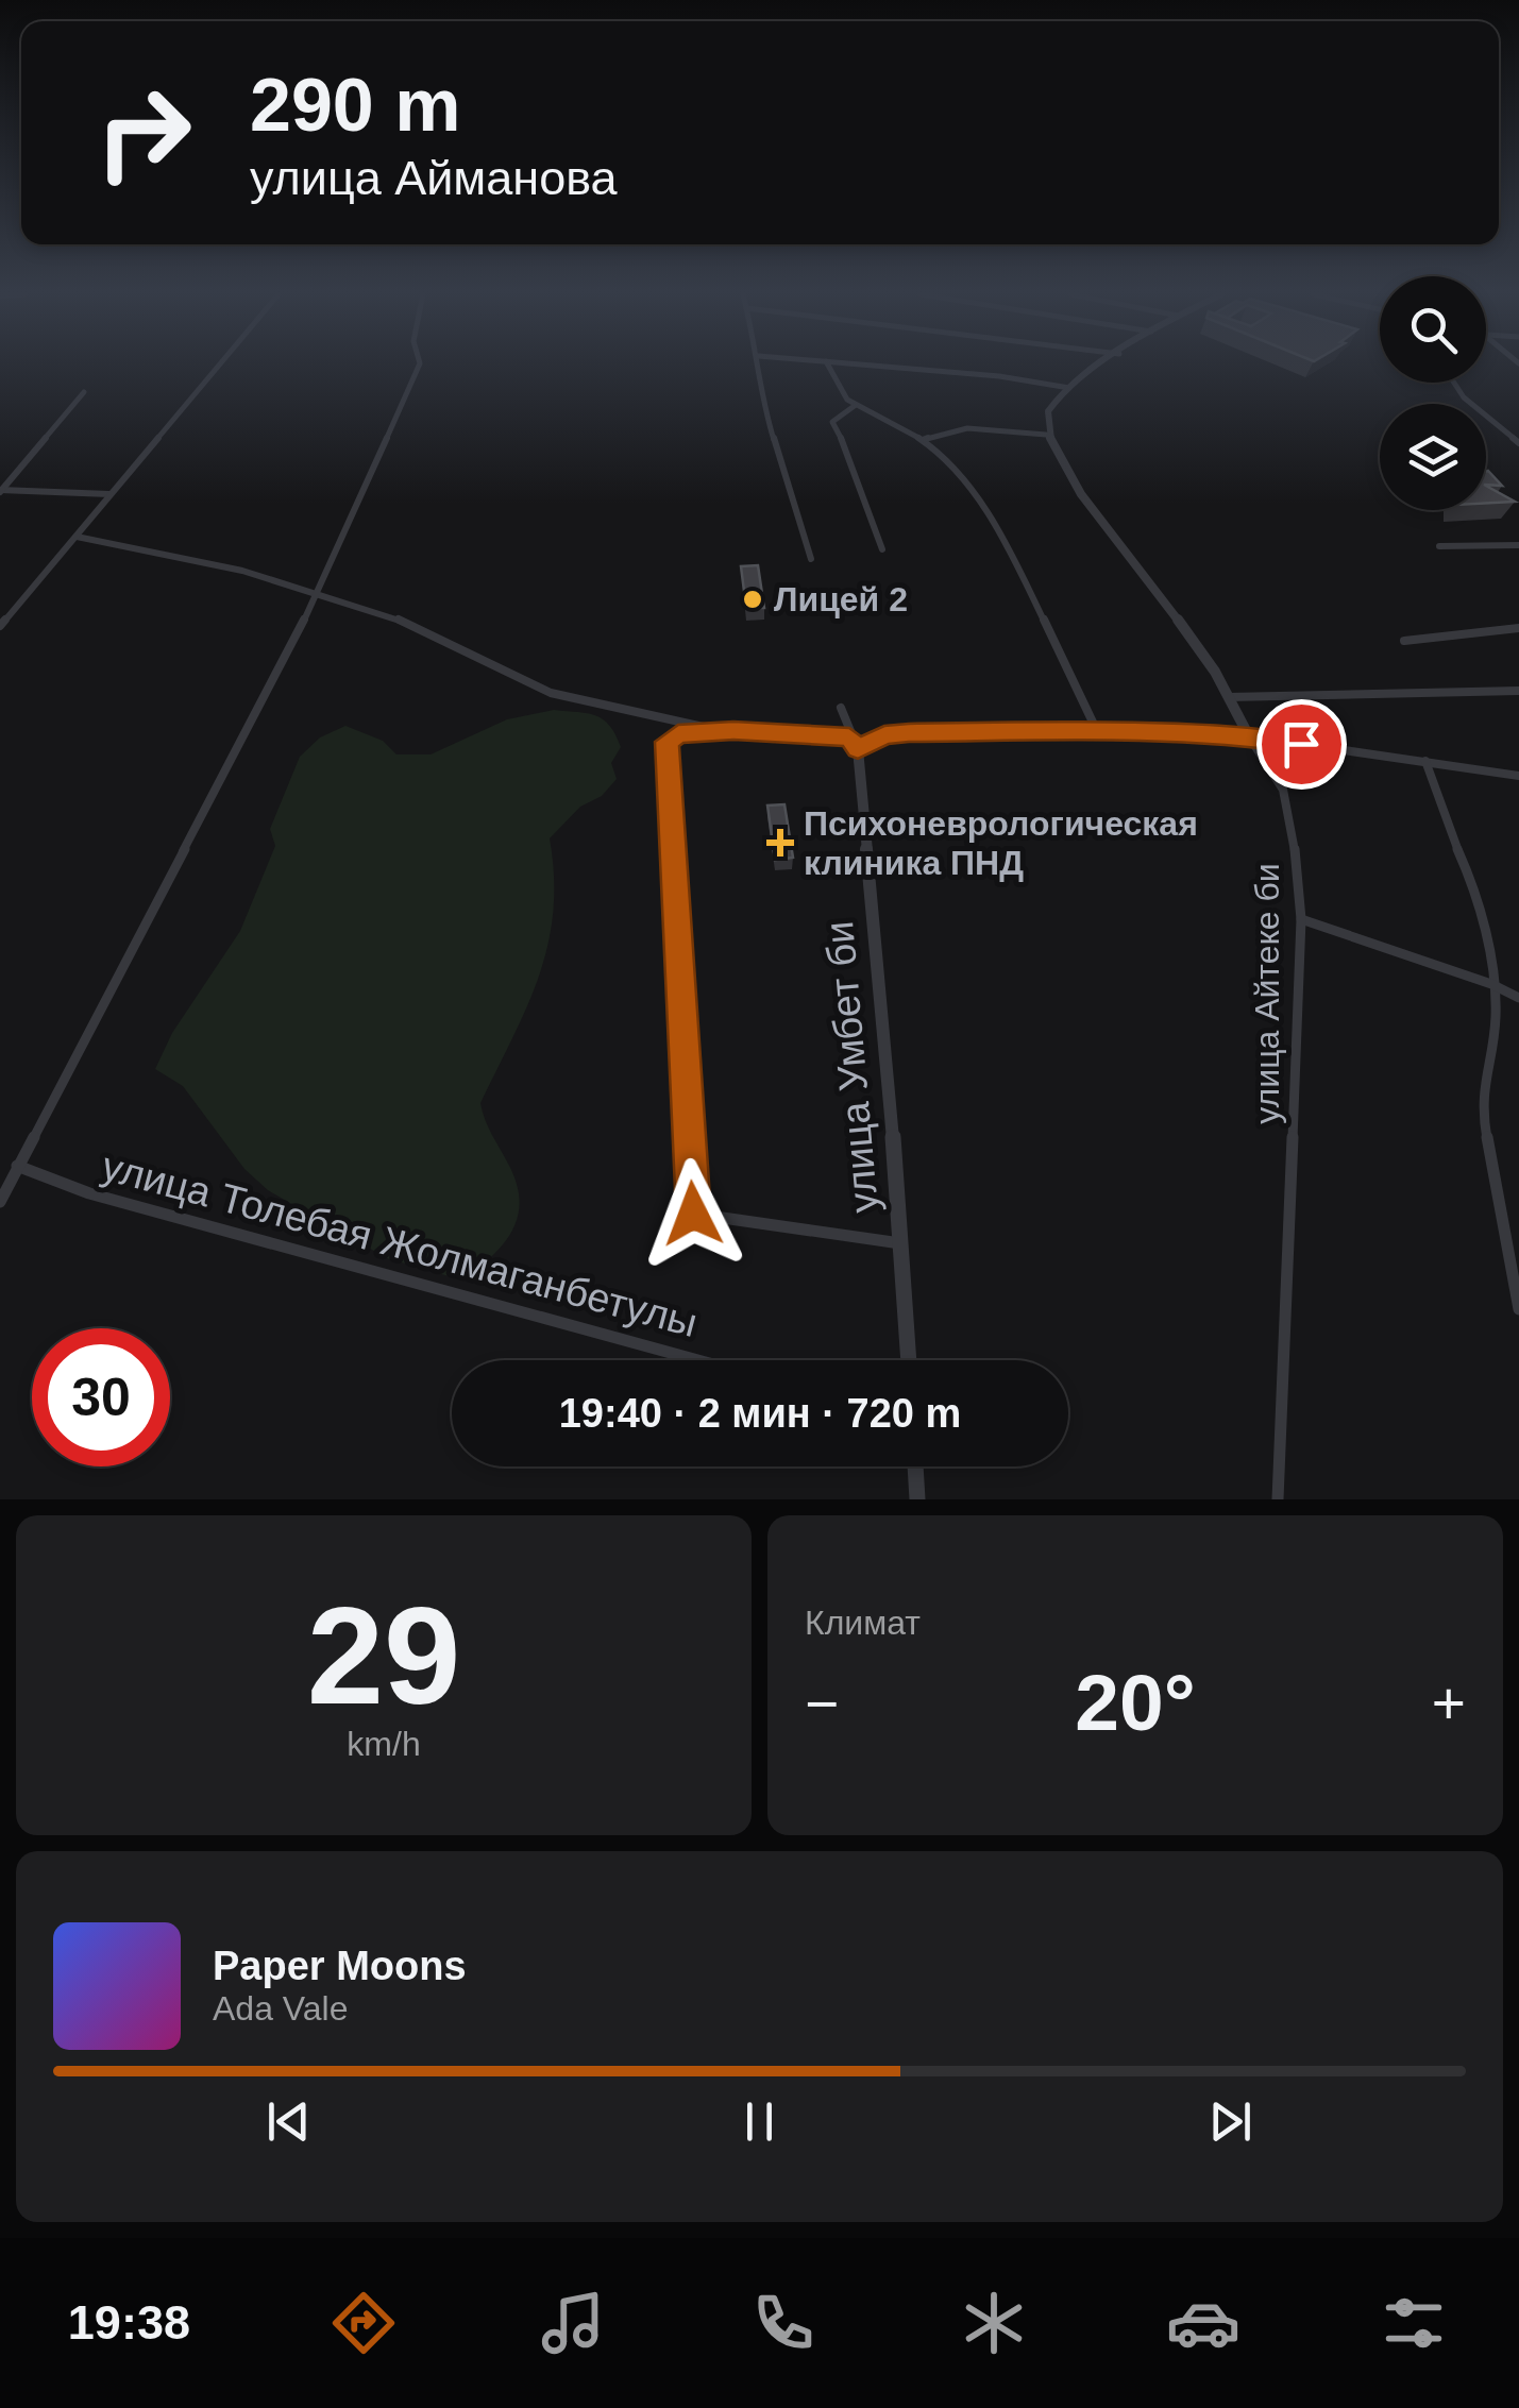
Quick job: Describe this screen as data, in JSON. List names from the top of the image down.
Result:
{
  "streets": {
    "street": ["улица Айтеке би", "улица Умбет би", "улица Толебая Жолмаганбетулы"]
  },
  "places": {
    "other": ["Лицей 2"],
    "health": ["Психоневрологическая клиника ПНД"]
  },
  "page": {
    "turn": ["290 m", "улица Айманова"],
    "limit": "30",
    "trip": "19:40 · 2 мин · 720 m",
    "tile": [
      ["29", "km/h"],
      "Климат"
    ],
    "heat": ["−", "20°", "+"],
    "song": ["Paper Moons", "Ada Vale"],
    "tabs": "19:38"
  }
}
